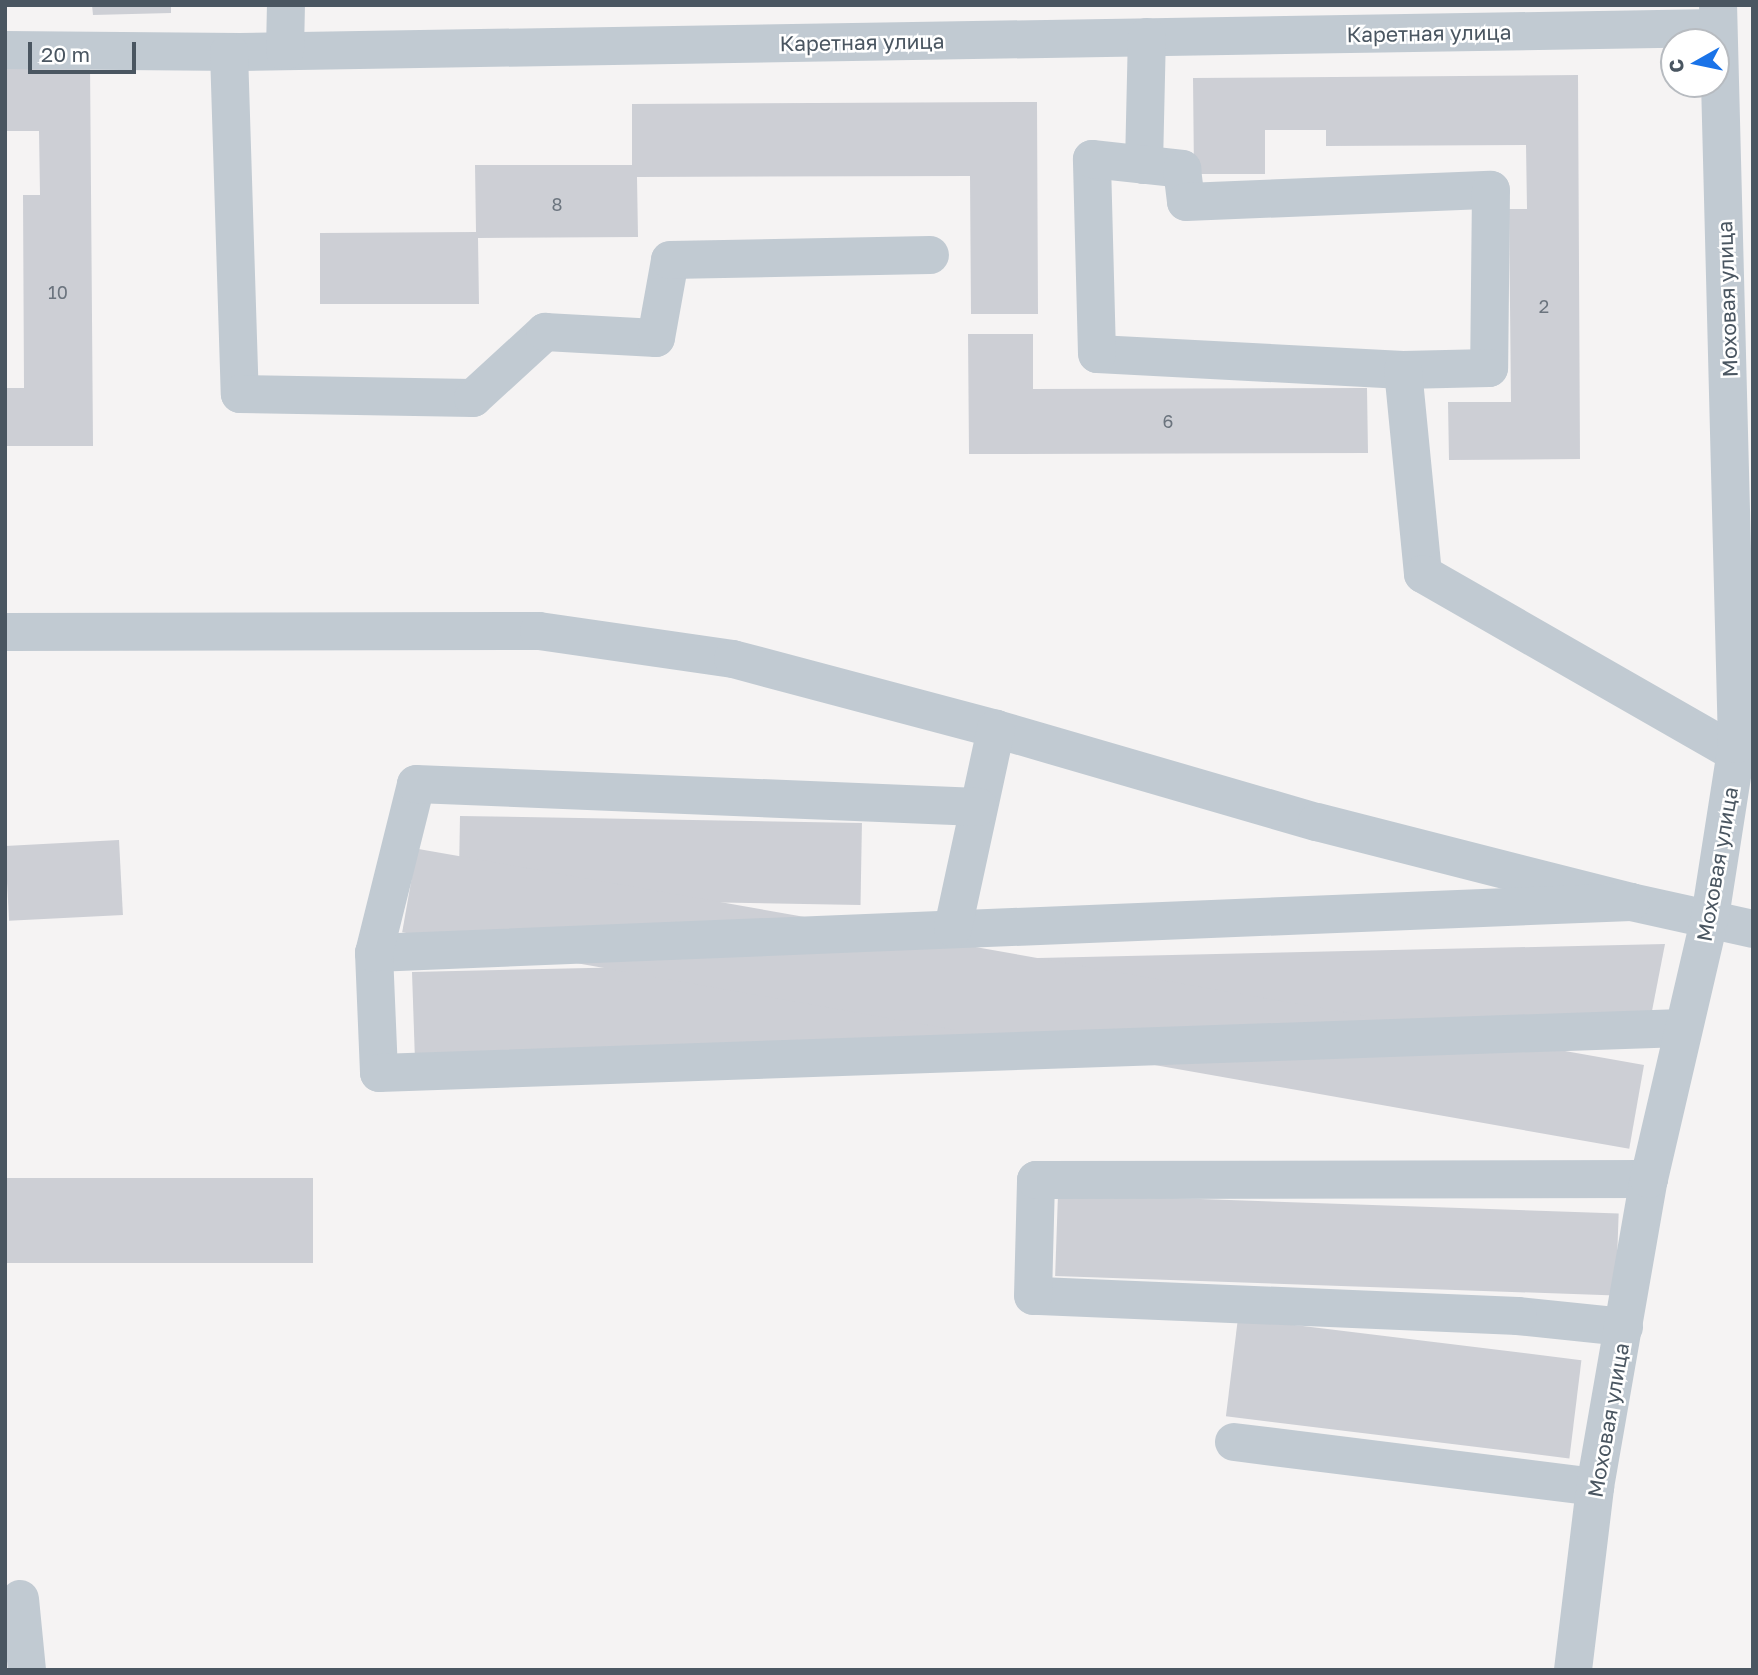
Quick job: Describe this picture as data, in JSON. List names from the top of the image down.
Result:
{
  "streets": {
    "street": ["Каретная улица", "Моховая улица"]
  },
  "crossings": [
    ["Каретная улица", "Моховая улица"]
  ],
  "house_numbers": [
    "8",
    "10",
    "2",
    "6"
  ],
  "scale_bar": "20 m",
  "north": "left"
}
